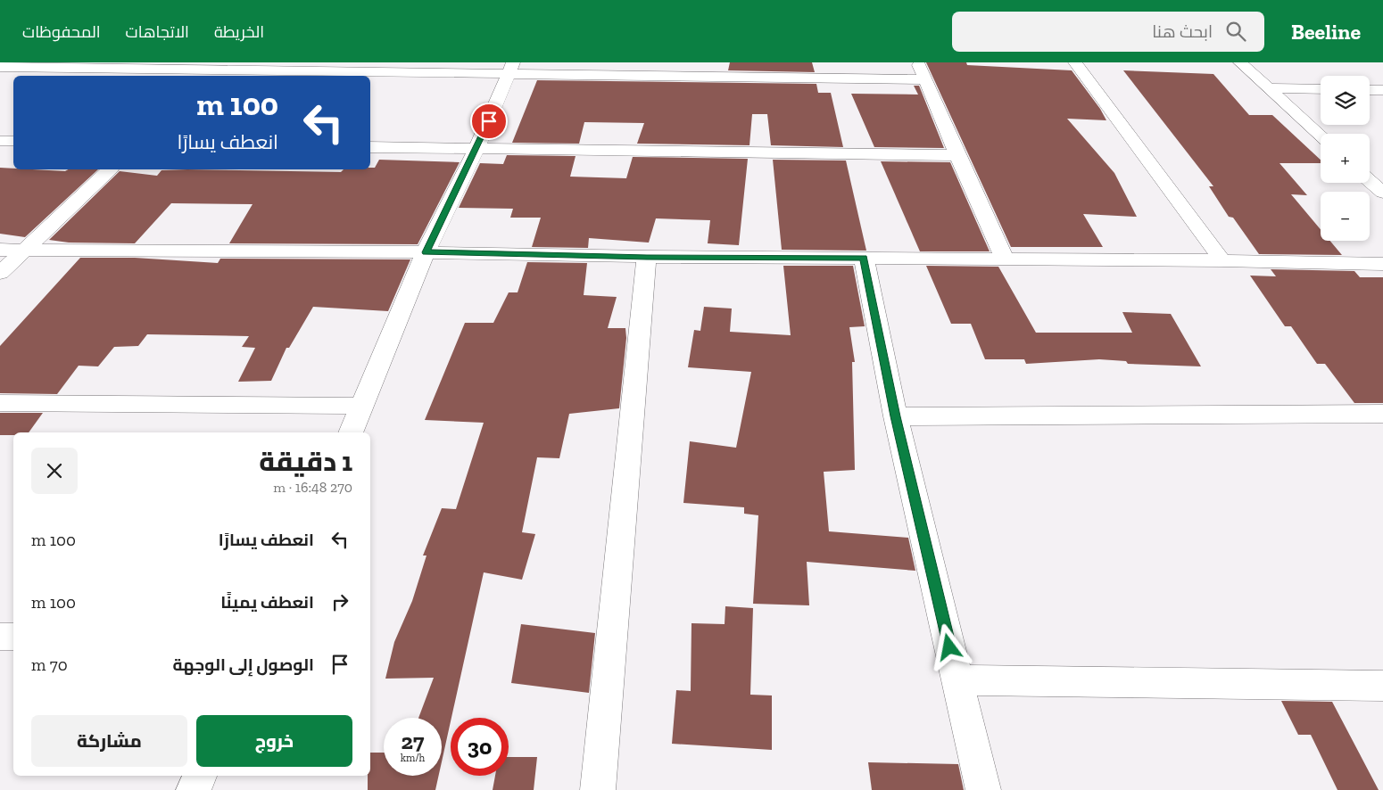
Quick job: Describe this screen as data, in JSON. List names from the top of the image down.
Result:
{
  "page": {
    "header": "Beeline",
    "search": "ابحث هنا",
    "nav": ["الخريطة", "الاتجاهات", "المحفوظات"],
    "map_buttons": ["+", "−"],
    "turn": ["100 m", "انعطف يسارًا"],
    "heading": ["1 دقيقة", "270 m · 16:48"],
    "list": [
      {
        "name": "انعطف يسارًا",
        "value": "100 m"
      },
      {
        "name": "انعطف يمينًا",
        "value": "100 m"
      },
      {
        "name": "الوصول إلى الوجهة",
        "value": "70 m"
      }
    ],
    "buttons": ["خروج", "مشاركة"],
    "speed": "27 km/h",
    "limit": "30"
  }
}
